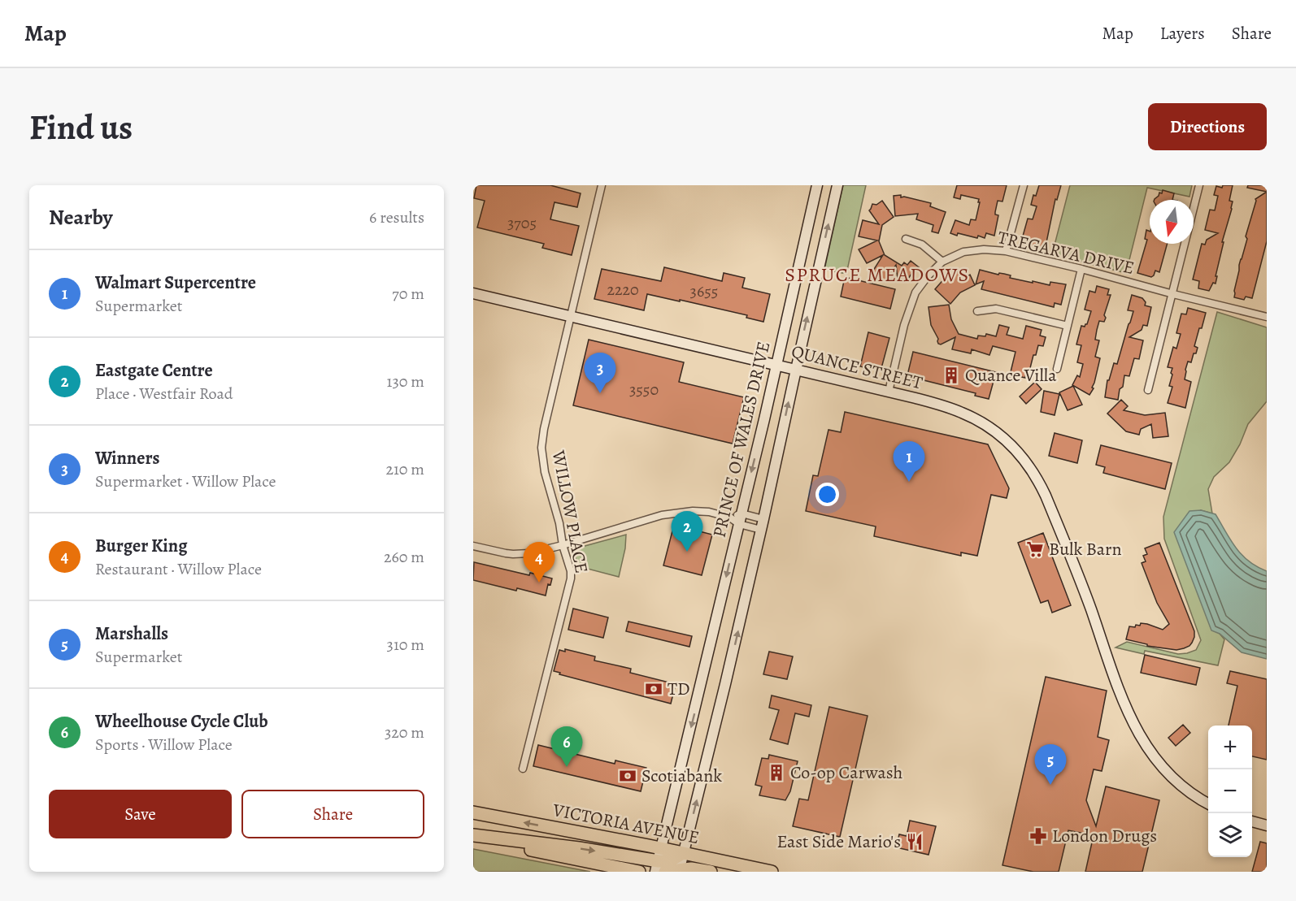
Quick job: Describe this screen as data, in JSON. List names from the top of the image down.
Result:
{
  "streets": {
    "highway": ["VICTORIA AVENUE"],
    "main road": ["QUANCE STREET", "PRINCE OF WALES DRIVE"],
    "street": ["TREGARVA DRIVE", "WILLOW PLACE"]
  },
  "crossings": [
    ["TREGARVA DRIVE", "QUANCE STREET"],
    ["QUANCE STREET", "PRINCE OF WALES DRIVE"],
    ["QUANCE STREET", "WILLOW PLACE"],
    ["PRINCE OF WALES DRIVE", "VICTORIA AVENUE"]
  ],
  "districts": ["SPRUCE MEADOWS"],
  "places": {
    "building": ["Quance Villa", "Co-op Carwash"],
    "supermarket": ["Bulk Barn"],
    "bank": ["TD", "Scotiabank"],
    "pharmacy": ["London Drugs"],
    "restaurant": ["East Side Mario's"]
  },
  "house_numbers": [
    "3705",
    "2220",
    "3655",
    "3550"
  ],
  "north": "bottom",
  "page": {
    "header": "Map",
    "nav": ["Map", "Layers", "Share"],
    "buttons": [
      "Directions",
      ["Save", "Share"]
    ],
    "title": "Find us",
    "heading": ["Nearby", "6 results"],
    "list": [
      {
        "mark": "1",
        "name": "Walmart Supercentre",
        "note": "Supermarket",
        "value": "70 m"
      },
      {
        "mark": "2",
        "name": "Eastgate Centre",
        "note": "Place · Westfair Road",
        "value": "130 m"
      },
      {
        "mark": "3",
        "name": "Winners",
        "note": "Supermarket · Willow Place",
        "value": "210 m"
      },
      {
        "mark": "4",
        "name": "Burger King",
        "note": "Restaurant · Willow Place",
        "value": "260 m"
      },
      {
        "mark": "5",
        "name": "Marshalls",
        "note": "Supermarket",
        "value": "310 m"
      },
      {
        "mark": "6",
        "name": "Wheelhouse Cycle Club",
        "note": "Sports · Willow Place",
        "value": "320 m"
      }
    ],
    "pins": [
      "3",
      "1",
      "2",
      "4",
      "6",
      "5"
    ],
    "map_buttons": ["+", "−"]
  }
}
